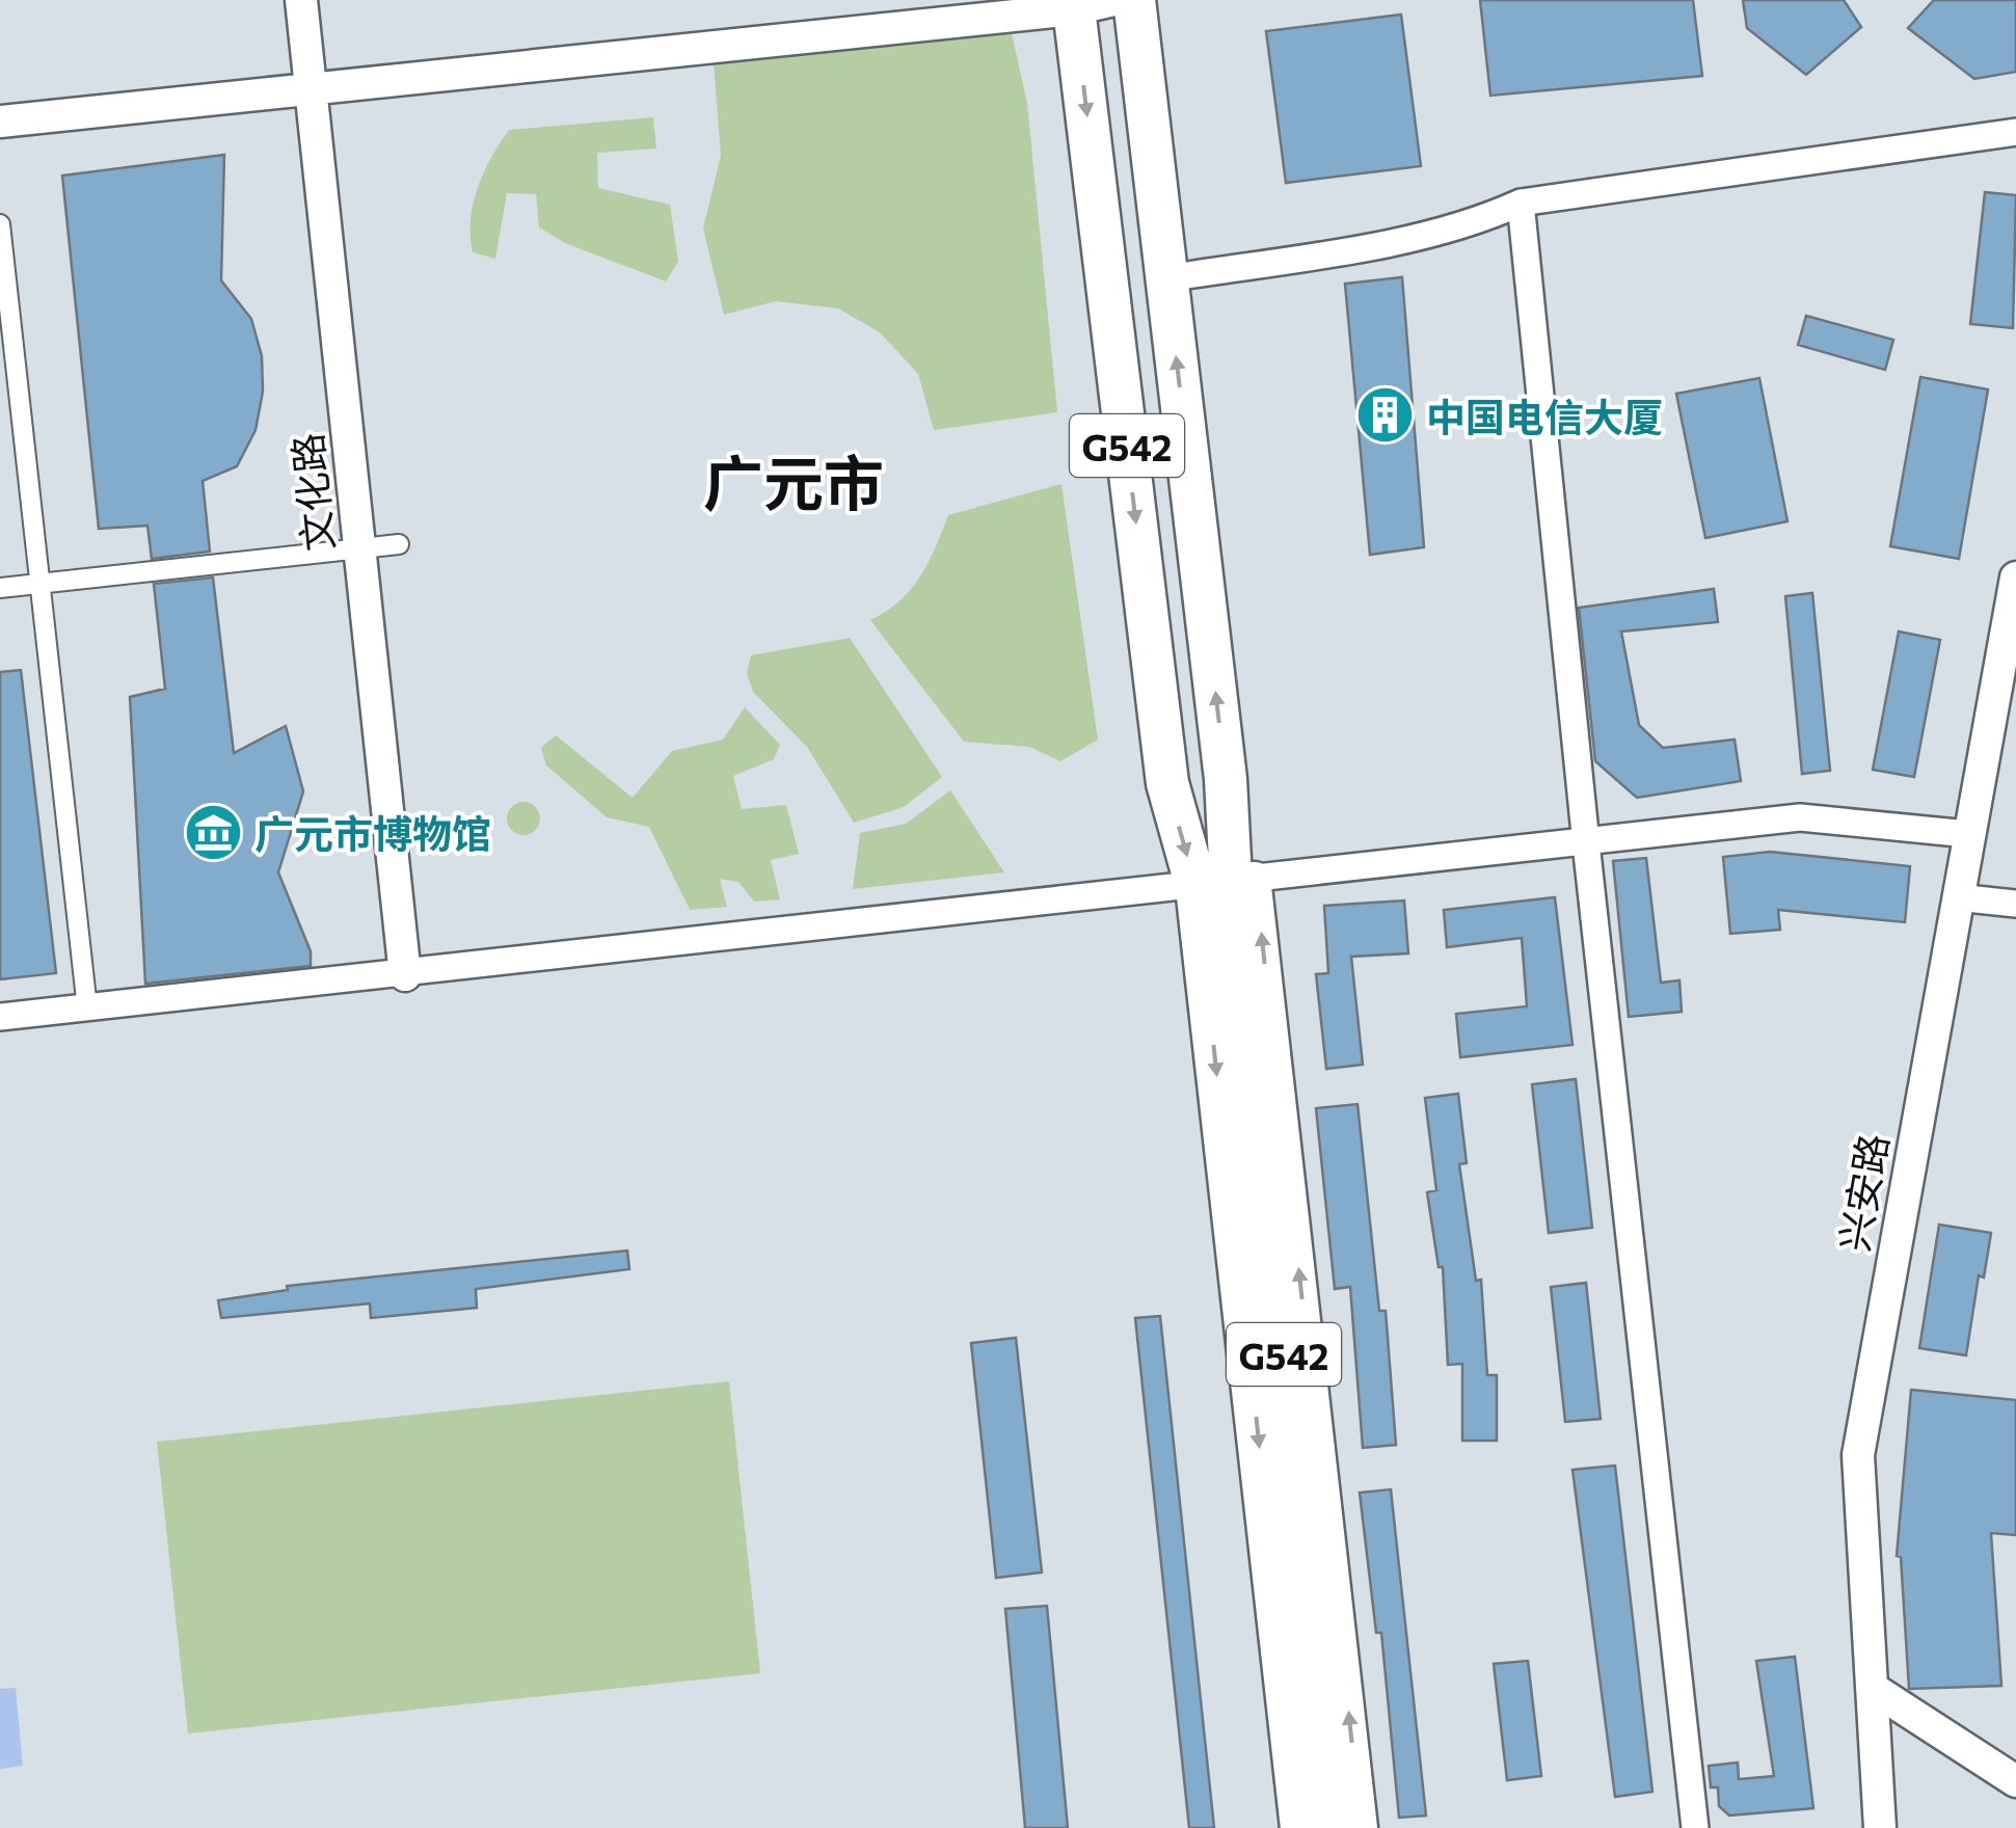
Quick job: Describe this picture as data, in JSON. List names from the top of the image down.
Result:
{
  "streets": {
    "highway": ["G542"],
    "street": ["文化路", "兴安路"]
  },
  "districts": ["广元市"],
  "places": {
    "building": ["中国电信大厦"],
    "museum": ["广元市博物馆"]
  }
}
